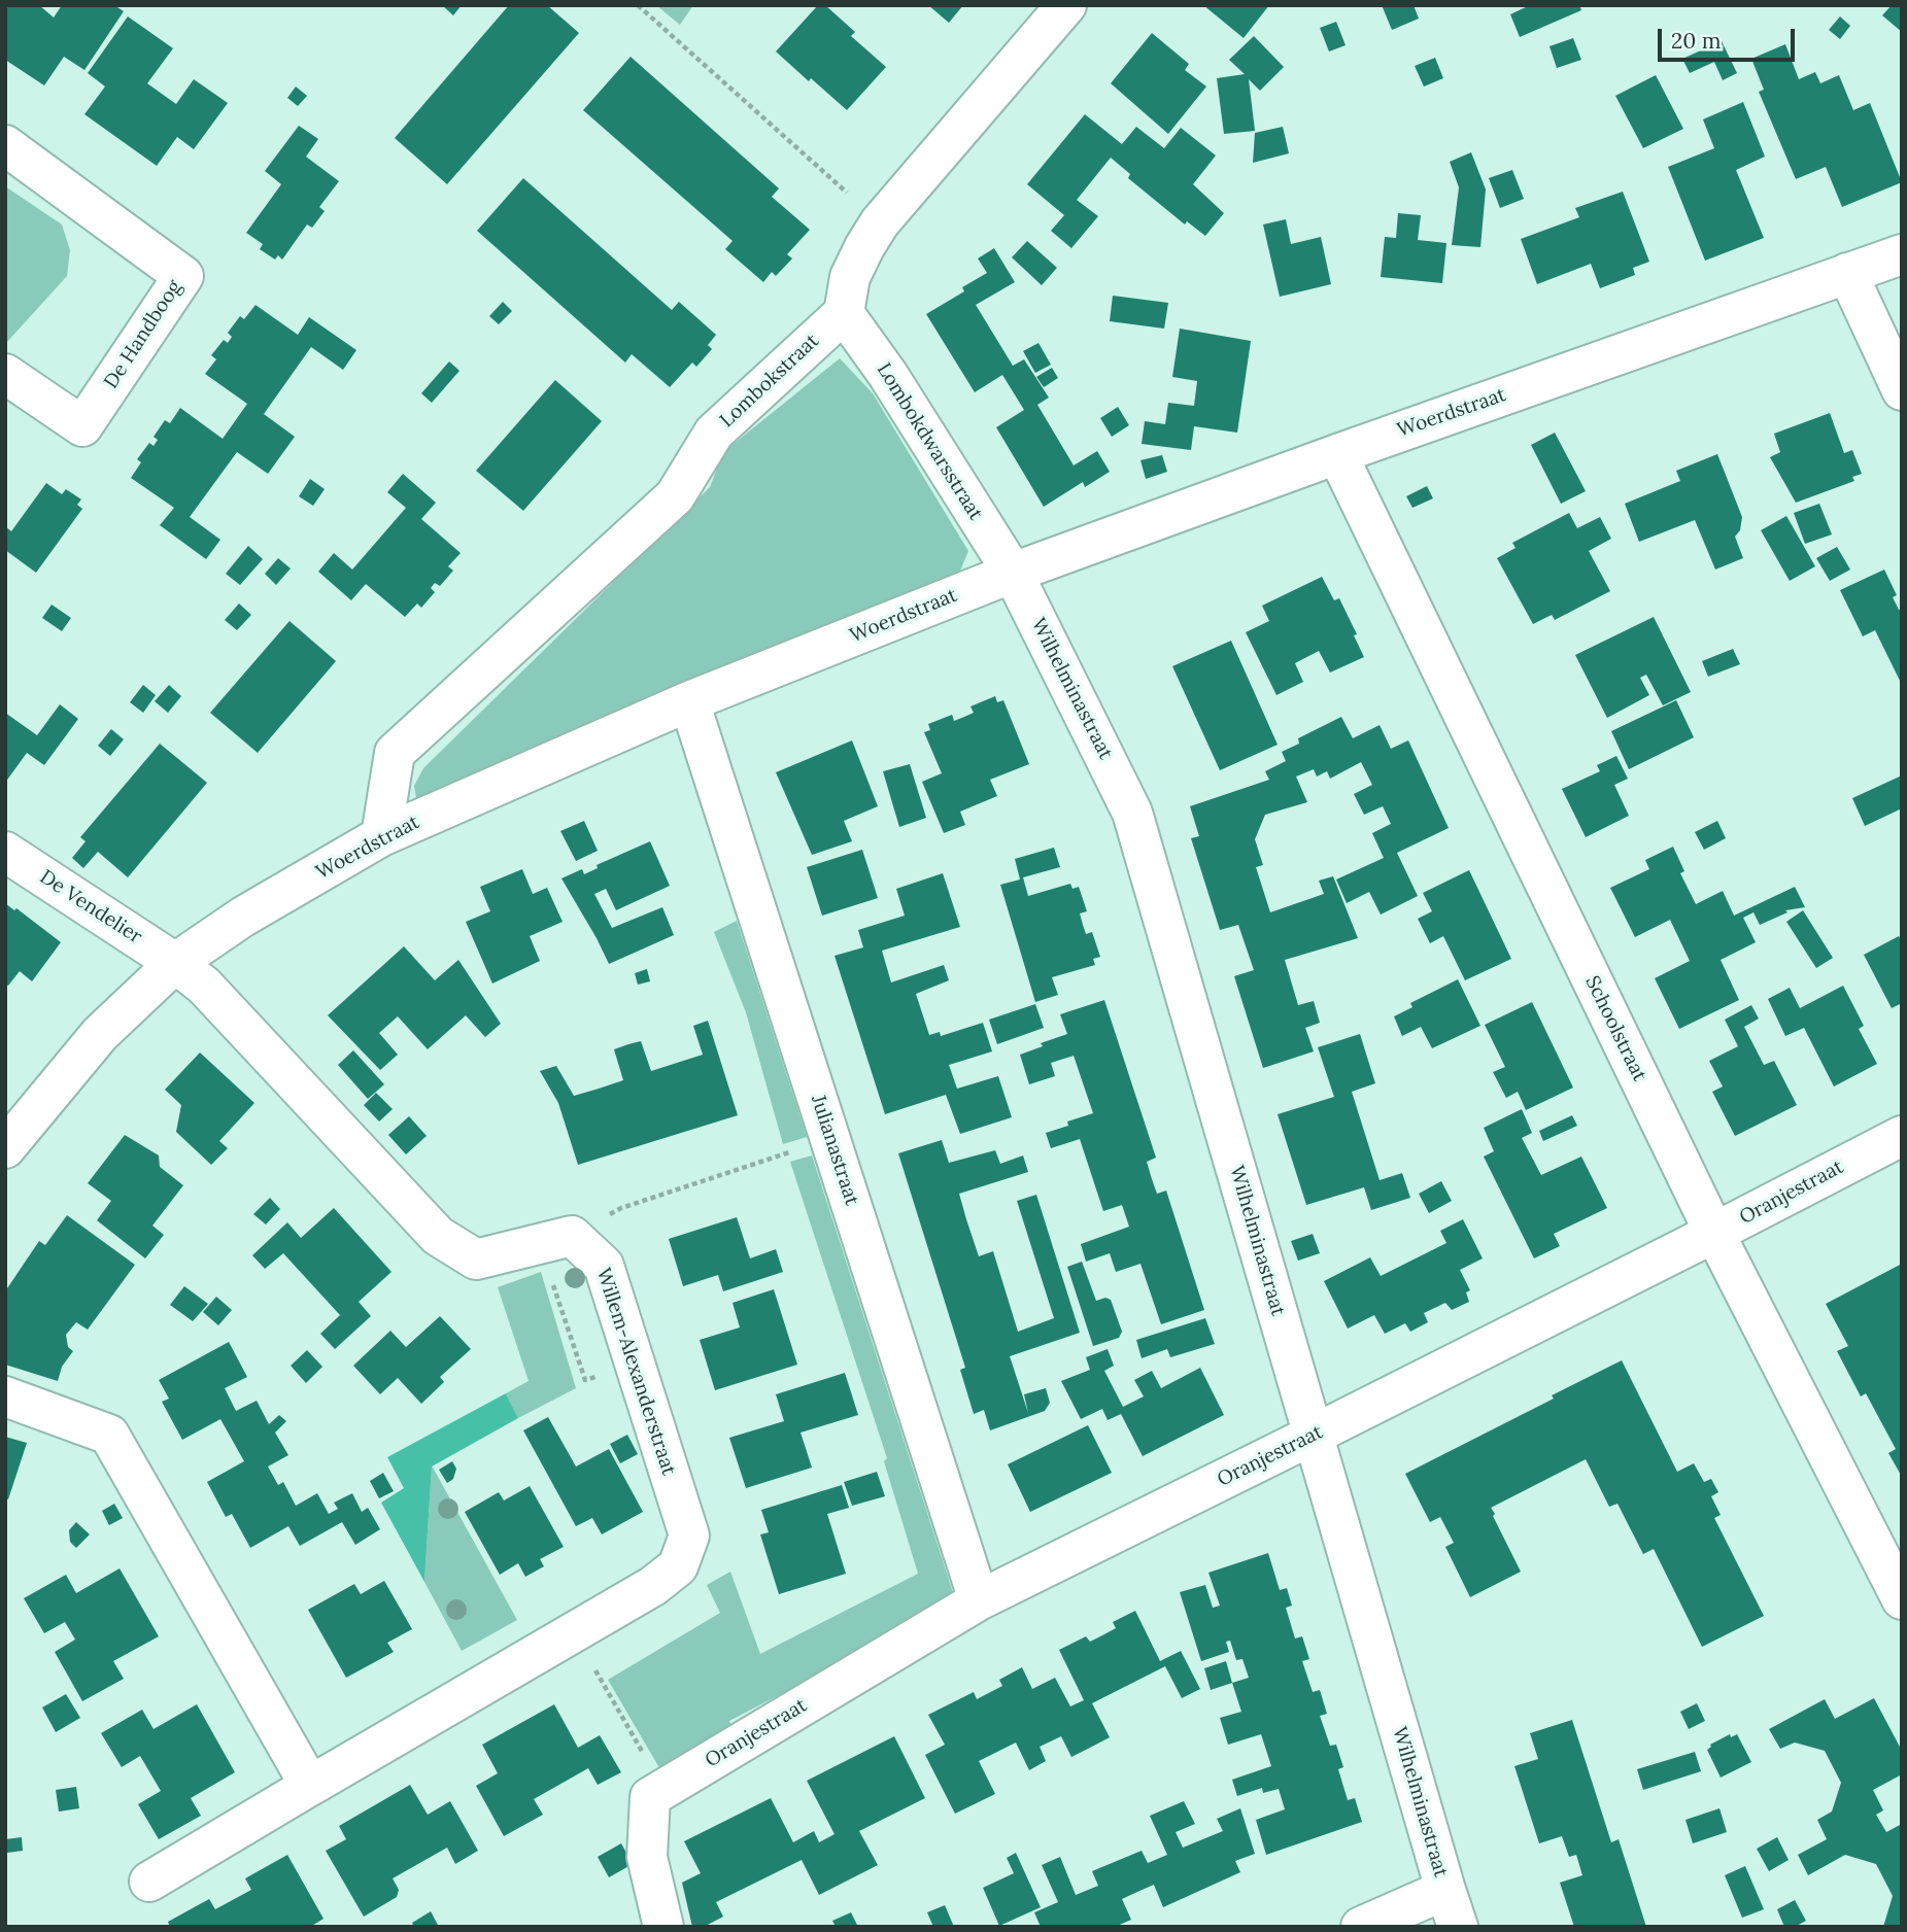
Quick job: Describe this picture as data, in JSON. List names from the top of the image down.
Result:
{
  "streets": {
    "street": [
      "De Handboog",
      "Lombokstraat",
      "Woerdstraat",
      "Lombokdwarsstraat",
      "Wilhelminastraat",
      "De Vendelier",
      "Schoolstraat",
      "Julianastraat",
      "Oranjestraat",
      "Willem-Alexanderstraat"
    ]
  },
  "crossings": [
    ["Lombokstraat", "Woerdstraat"],
    ["Lombokstraat", "Lombokdwarsstraat"],
    ["Woerdstraat", "Lombokdwarsstraat"],
    ["Woerdstraat", "Wilhelminastraat"],
    ["Woerdstraat", "De Vendelier"],
    ["Woerdstraat", "Schoolstraat"],
    ["Woerdstraat", "Julianastraat"],
    ["Lombokdwarsstraat", "Wilhelminastraat"],
    ["Wilhelminastraat", "Oranjestraat"],
    ["Schoolstraat", "Oranjestraat"],
    ["Julianastraat", "Oranjestraat"]
  ],
  "scale_bar": "20 m"
}
